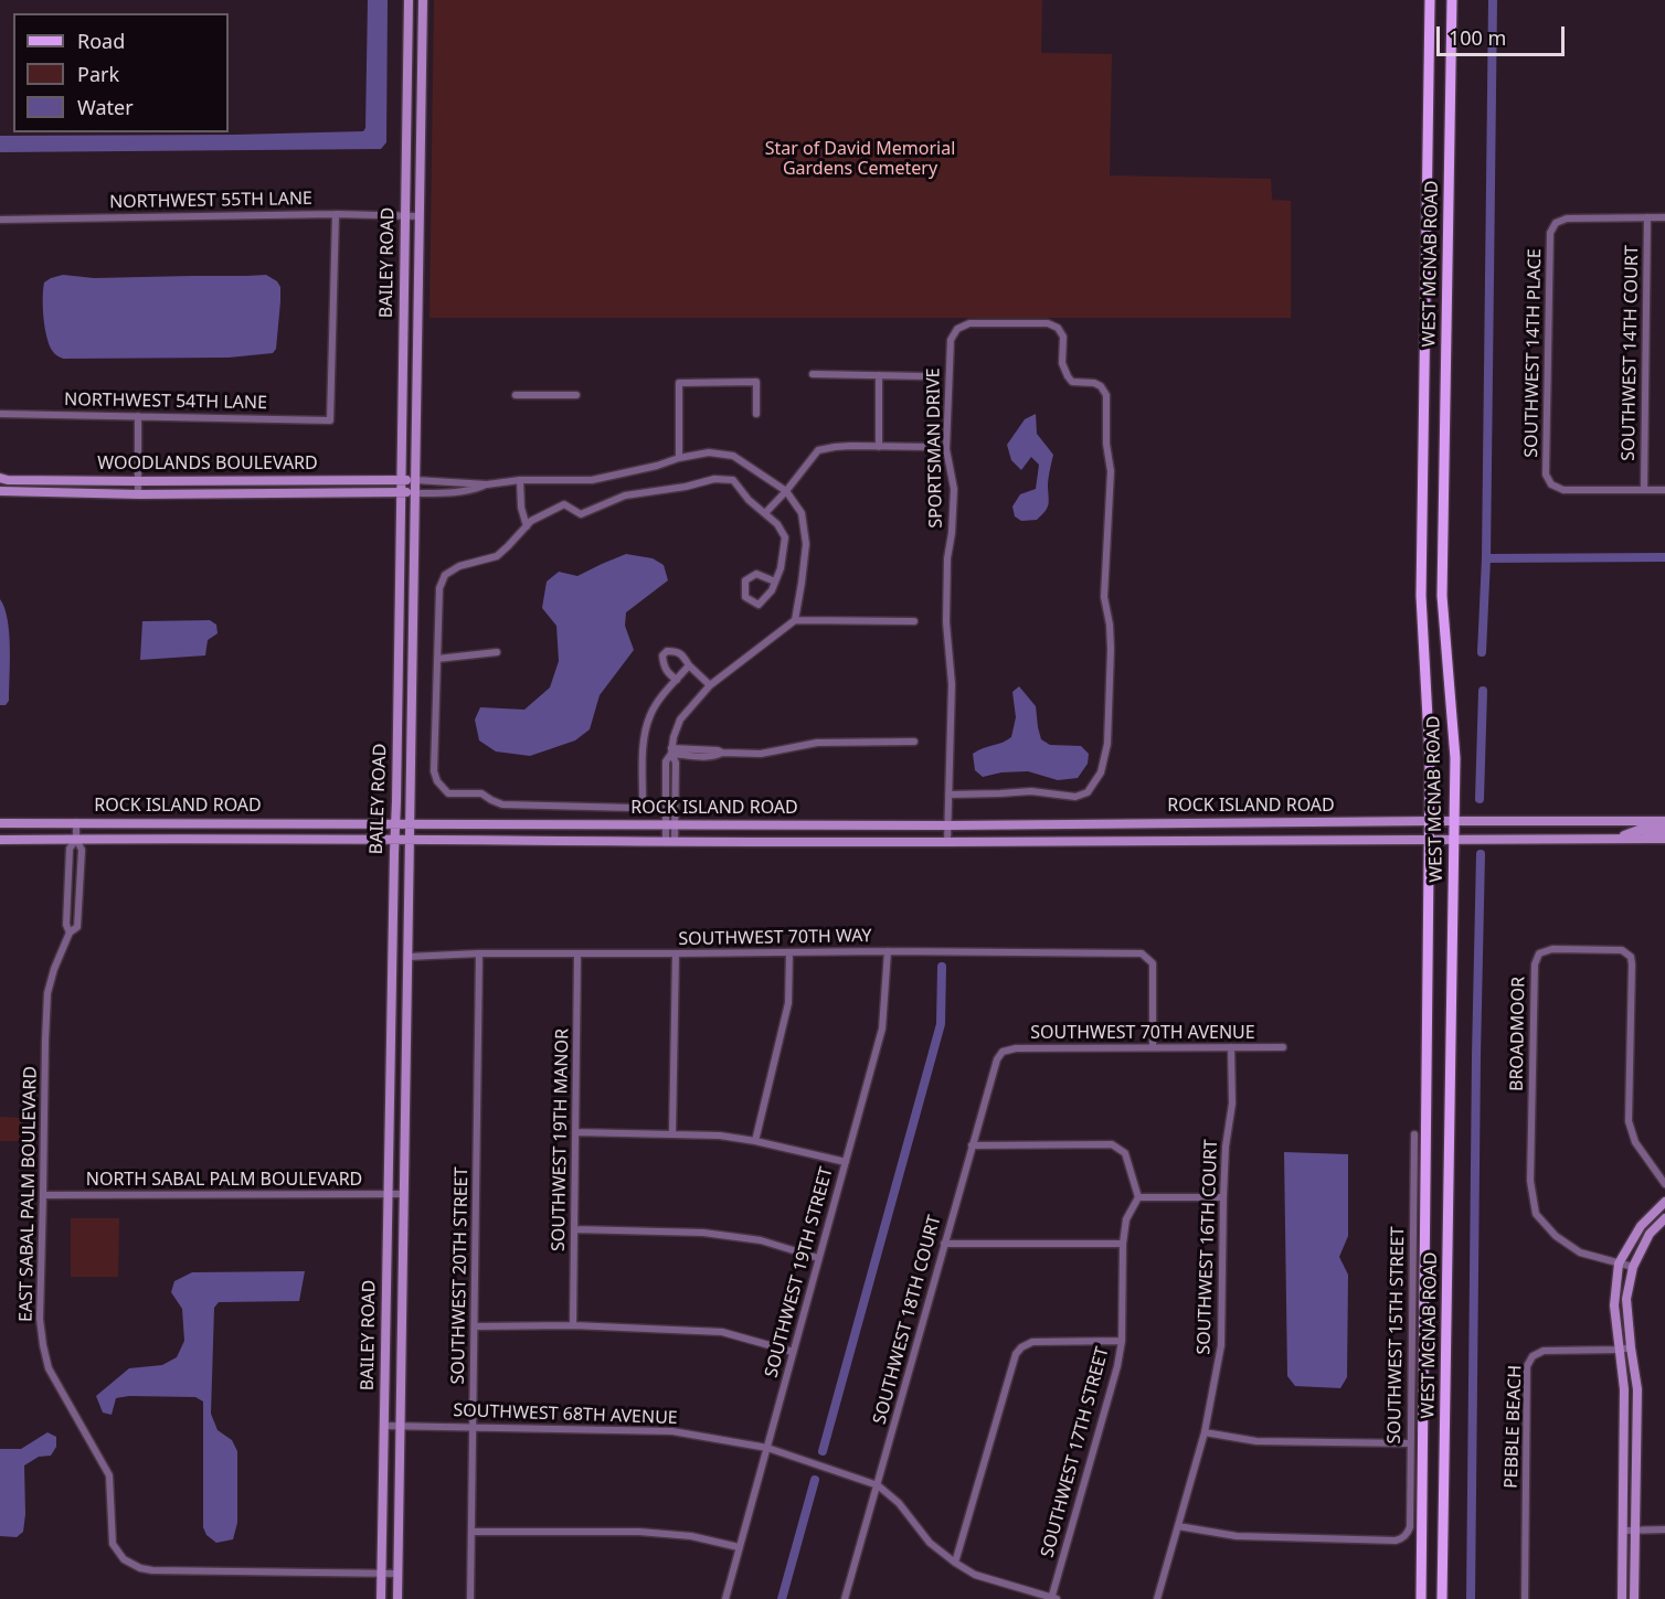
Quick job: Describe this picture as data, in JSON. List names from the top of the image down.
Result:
{
  "streets": {
    "main road": ["WEST MCNAB ROAD"],
    "street": [
      "NORTHWEST 55TH LANE",
      "BAILEY ROAD",
      "SOUTHWEST 14TH PLACE",
      "SOUTHWEST 14TH COURT",
      "NORTHWEST 54TH LANE",
      "SPORTSMAN DRIVE",
      "WOODLANDS BOULEVARD",
      "ROCK ISLAND ROAD",
      "SOUTHWEST 70TH WAY",
      "SOUTHWEST 70TH AVENUE",
      "BROADMOOR",
      "SOUTHWEST 19TH MANOR",
      "NORTH SABAL PALM BOULEVARD",
      "EAST SABAL PALM BOULEVARD",
      "SOUTHWEST 16TH COURT",
      "SOUTHWEST 19TH STREET",
      "SOUTHWEST 20TH STREET",
      "SOUTHWEST 18TH COURT",
      "SOUTHWEST 15TH STREET",
      "SOUTHWEST 68TH AVENUE",
      "PEBBLE BEACH",
      "SOUTHWEST 17TH STREET"
    ]
  },
  "crossings": [
    ["NORTHWEST 55TH LANE", "BAILEY ROAD"],
    ["NORTHWEST 55TH LANE", "NORTHWEST 54TH LANE"],
    ["BAILEY ROAD", "WOODLANDS BOULEVARD"],
    ["BAILEY ROAD", "ROCK ISLAND ROAD"],
    ["BAILEY ROAD", "SOUTHWEST 70TH WAY"],
    ["BAILEY ROAD", "NORTH SABAL PALM BOULEVARD"],
    ["BAILEY ROAD", "EAST SABAL PALM BOULEVARD"],
    ["BAILEY ROAD", "SOUTHWEST 68TH AVENUE"],
    ["WEST MCNAB ROAD", "ROCK ISLAND ROAD"],
    ["SOUTHWEST 14TH PLACE", "SOUTHWEST 14TH COURT"],
    ["SPORTSMAN DRIVE", "ROCK ISLAND ROAD"],
    ["ROCK ISLAND ROAD", "EAST SABAL PALM BOULEVARD"],
    ["SOUTHWEST 70TH WAY", "SOUTHWEST 70TH AVENUE"],
    ["SOUTHWEST 70TH WAY", "SOUTHWEST 19TH MANOR"],
    ["SOUTHWEST 70TH WAY", "SOUTHWEST 19TH STREET"],
    ["SOUTHWEST 70TH WAY", "SOUTHWEST 20TH STREET"],
    ["SOUTHWEST 70TH AVENUE", "SOUTHWEST 16TH COURT"],
    ["SOUTHWEST 70TH AVENUE", "SOUTHWEST 18TH COURT"],
    ["NORTH SABAL PALM BOULEVARD", "EAST SABAL PALM BOULEVARD"],
    ["SOUTHWEST 16TH COURT", "SOUTHWEST 15TH STREET"],
    ["SOUTHWEST 19TH STREET", "SOUTHWEST 68TH AVENUE"],
    ["SOUTHWEST 20TH STREET", "SOUTHWEST 68TH AVENUE"],
    ["SOUTHWEST 18TH COURT", "SOUTHWEST 68TH AVENUE"],
    ["SOUTHWEST 68TH AVENUE", "SOUTHWEST 17TH STREET"]
  ],
  "parks": ["Star of David Memorial Gardens Cemetery"],
  "legend": ["Road", "Park", "Water"],
  "scale_bar": "100 m"
}
